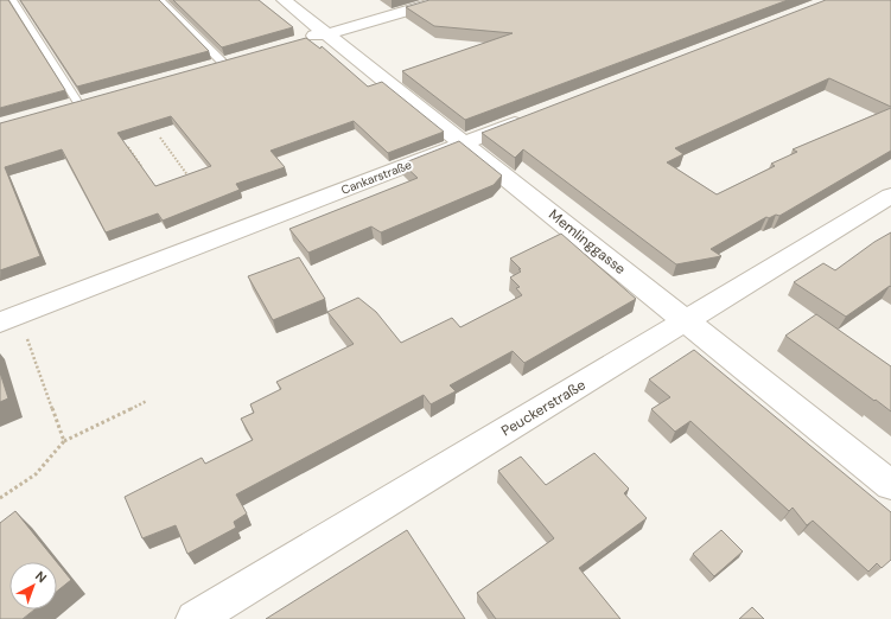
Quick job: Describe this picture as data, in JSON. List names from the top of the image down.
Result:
{
  "streets": {
    "street": ["Cankarstraße", "Memlinggasse", "Peuckerstraße"]
  },
  "crossings": [
    ["Cankarstraße", "Memlinggasse"],
    ["Memlinggasse", "Peuckerstraße"]
  ],
  "north": "top right"
}
